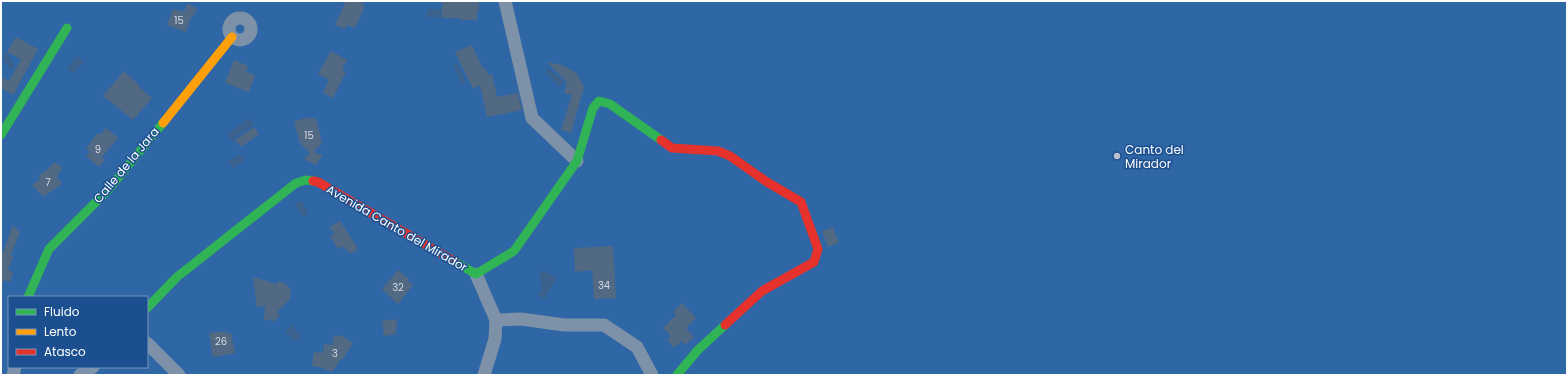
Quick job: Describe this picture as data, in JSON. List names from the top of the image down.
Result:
{
  "streets": {
    "street": ["Calle de la Jara", "Avenida Canto del Mirador"]
  },
  "places": ["Canto del Mirador"],
  "house_numbers": [
    "15",
    "15",
    "9",
    "7",
    "34",
    "32",
    "26",
    "3"
  ],
  "legend": ["Fluido", "Lento", "Atasco"]
}
